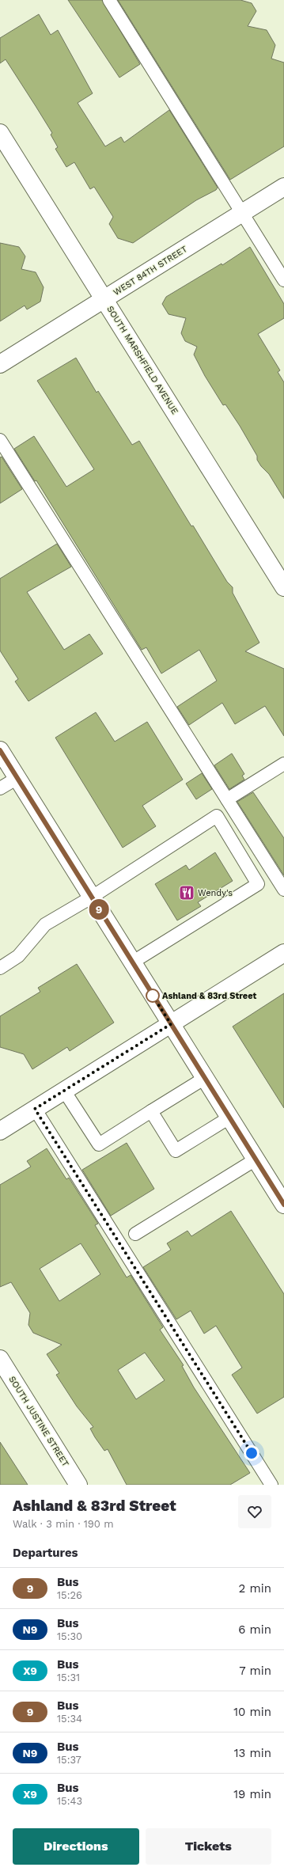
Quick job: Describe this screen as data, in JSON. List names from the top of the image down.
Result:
{
  "streets": {
    "street": ["WEST 84TH STREET", "SOUTH MARSHFIELD AVENUE", "SOUTH JUSTINE STREET"]
  },
  "crossings": [
    ["WEST 84TH STREET", "SOUTH MARSHFIELD AVENUE"]
  ],
  "places": {
    "restaurant": ["Wendy's"],
    "other": ["Ashland & 83rd Street"]
  },
  "lines": ["bus line 9"],
  "page": {
    "on_map": "9",
    "heading": [
      ["Ashland & 83rd Street", "Walk · 3 min · 190 m"],
      "Departures"
    ],
    "list": [
      {
        "mark": "9",
        "name": "Bus",
        "note": "15:26",
        "value": "2 min"
      },
      {
        "mark": "N9",
        "name": "Bus",
        "note": "15:30",
        "value": "6 min"
      },
      {
        "mark": "X9",
        "name": "Bus",
        "note": "15:31",
        "value": "7 min"
      },
      {
        "mark": "9",
        "name": "Bus",
        "note": "15:34",
        "value": "10 min"
      },
      {
        "mark": "N9",
        "name": "Bus",
        "note": "15:37",
        "value": "13 min"
      },
      {
        "mark": "X9",
        "name": "Bus",
        "note": "15:43",
        "value": "19 min"
      }
    ],
    "buttons": ["Directions", "Tickets"]
  }
}
